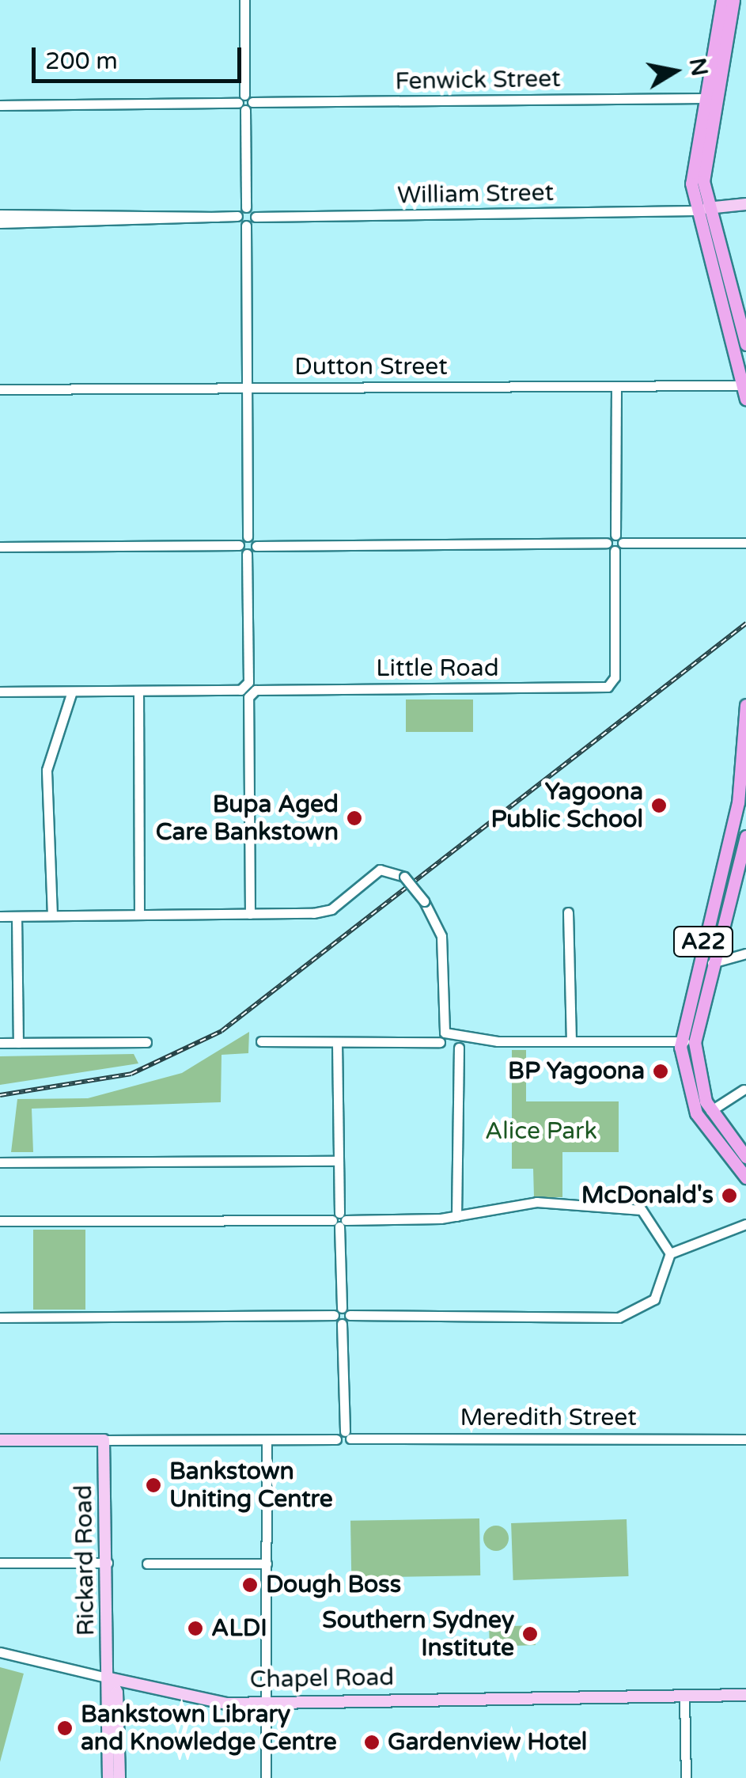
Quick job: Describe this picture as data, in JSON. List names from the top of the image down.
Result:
{
  "streets": {
    "highway": ["A22"],
    "main road": ["Rickard Road", "Chapel Road"],
    "street": [
      "Fenwick Street",
      "William Street",
      "Dutton Street",
      "Little Road",
      "Meredith Street"
    ]
  },
  "crossings": [
    ["Rickard Road", "Chapel Road"]
  ],
  "parks": ["Alice Park"],
  "places": [
    "Yagoona Public School",
    "Bupa Aged Care Bankstown",
    "BP Yagoona",
    "McDonald's",
    "Bankstown Uniting Centre",
    "Dough Boss",
    "ALDI",
    "Southern Sydney Institute",
    "Bankstown Library and Knowledge Centre",
    "Gardenview Hotel"
  ],
  "scale_bar": "200 m",
  "north": "right"
}
